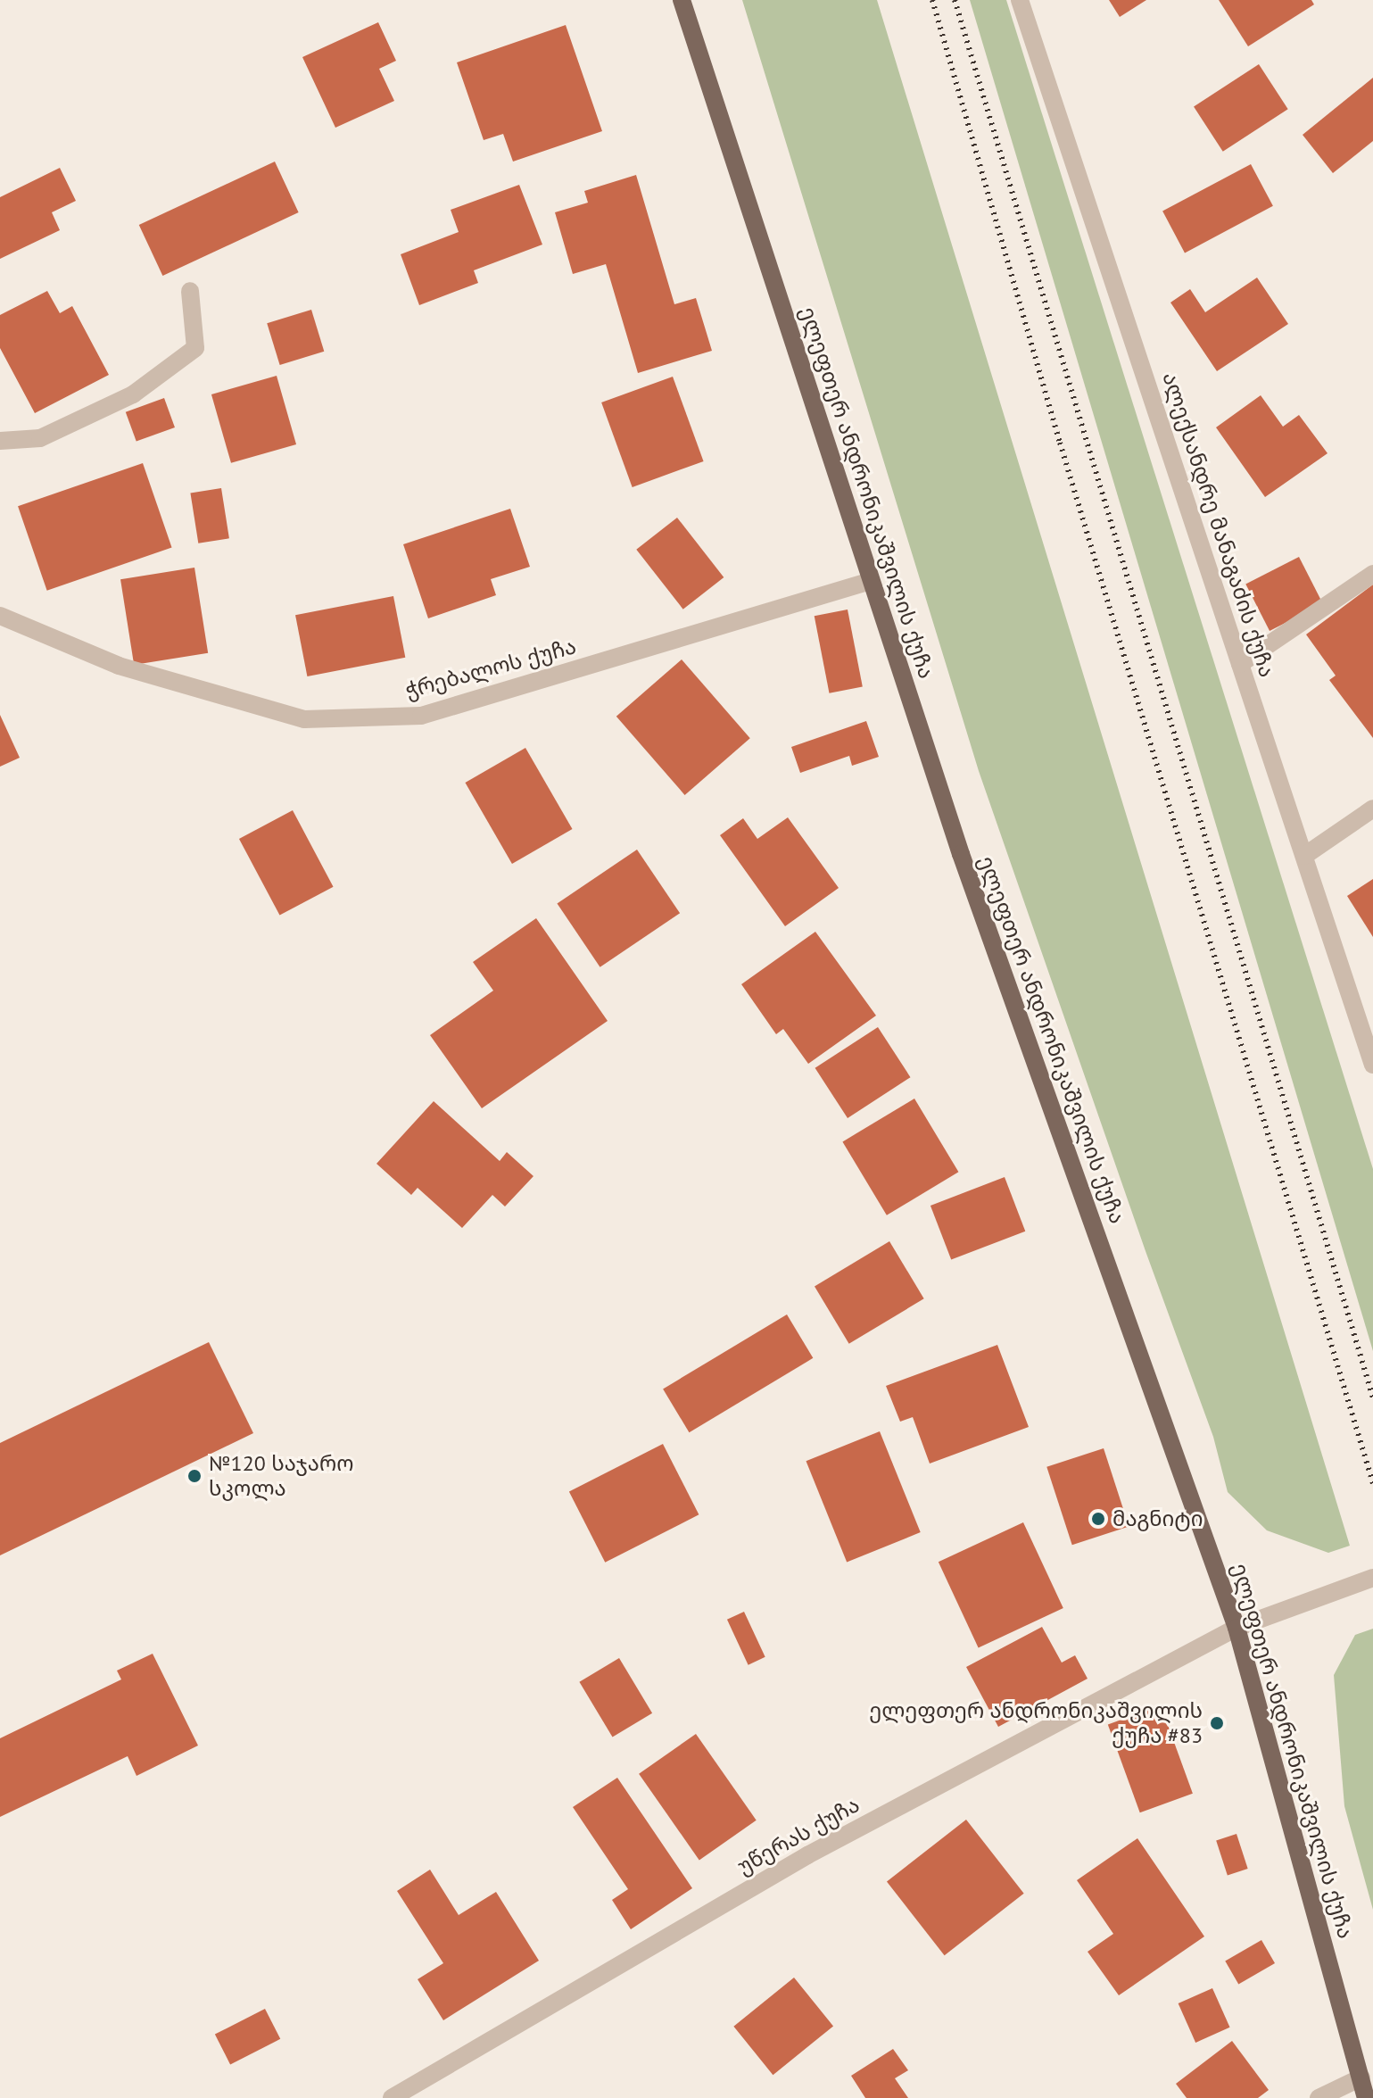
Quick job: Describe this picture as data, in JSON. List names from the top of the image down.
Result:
{
  "streets": {
    "main road": ["ელეფთერ ანდრონიკაშვილის ქუჩა"],
    "street": ["ალექსანდრე მანაგაძის ქუჩა", "ჭრებალოს ქუჩა", "უწერას ქუჩა"]
  },
  "crossings": [
    ["ელეფთერ ანდრონიკაშვილის ქუჩა", "ჭრებალოს ქუჩა"],
    ["ელეფთერ ანდრონიკაშვილის ქუჩა", "უწერას ქუჩა"]
  ],
  "places": ["№120 საჯარო სკოლა", "მაგნიტი", "ელეფთერ ანდრონიკაშვილის ქუჩა #83"]
}
